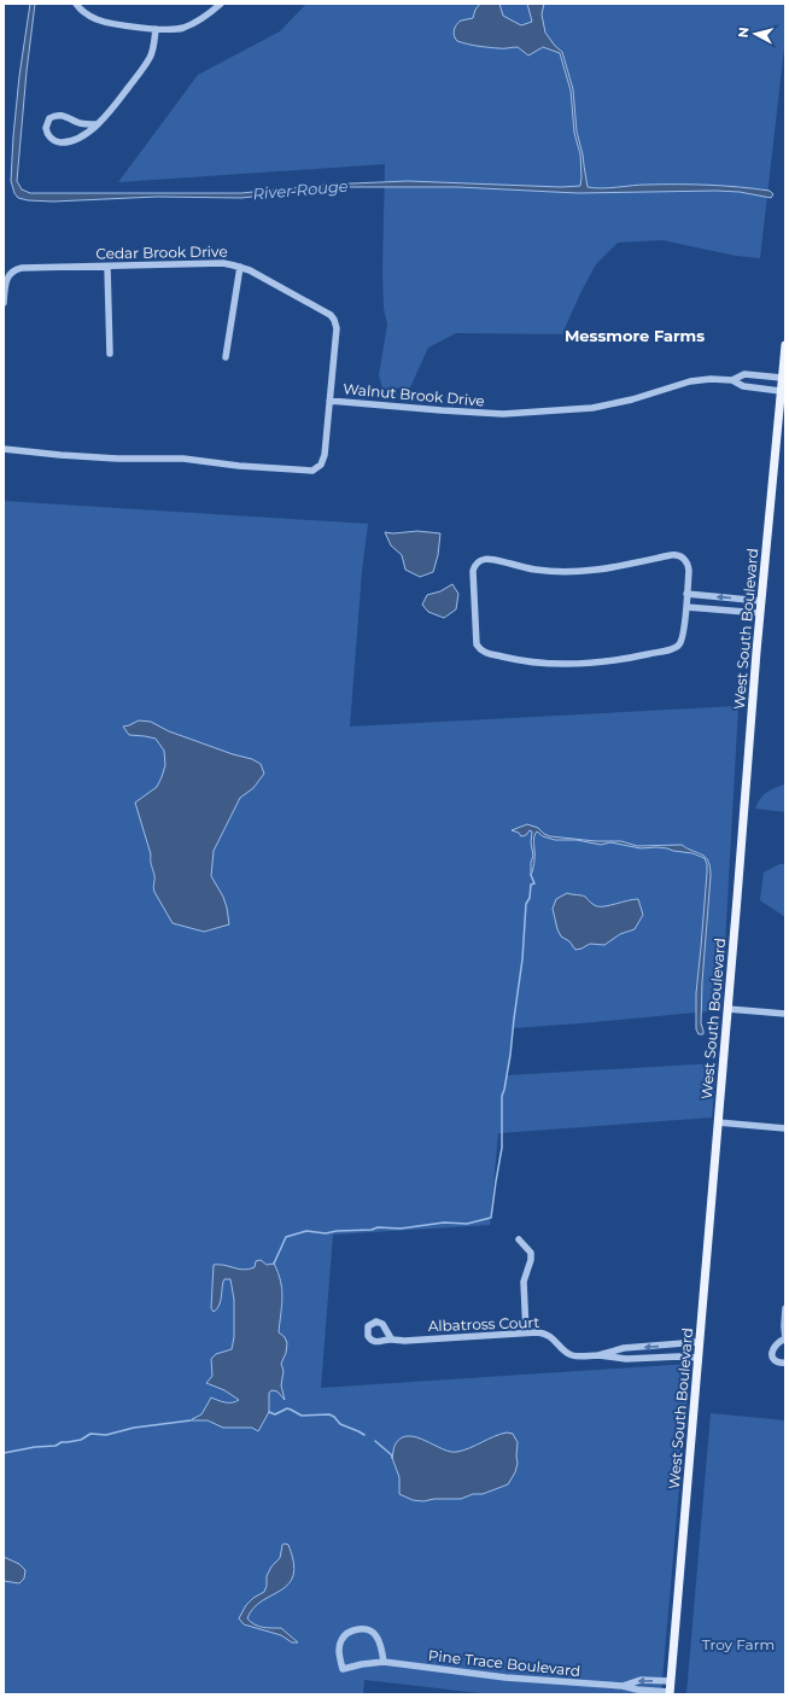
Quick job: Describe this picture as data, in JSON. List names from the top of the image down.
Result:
{
  "streets": {
    "main road": ["West South Boulevard"],
    "street": [
      "Cedar Brook Drive",
      "Walnut Brook Drive",
      "Albatross Court",
      "Pine Trace Boulevard"
    ]
  },
  "crossings": [
    ["Cedar Brook Drive", "Walnut Brook Drive"],
    ["Walnut Brook Drive", "West South Boulevard"],
    ["West South Boulevard", "Albatross Court"],
    ["West South Boulevard", "Pine Trace Boulevard"]
  ],
  "districts": ["Messmore Farms"],
  "water": ["River Rouge"],
  "parks": ["Troy Farm"],
  "north": "left"
}
